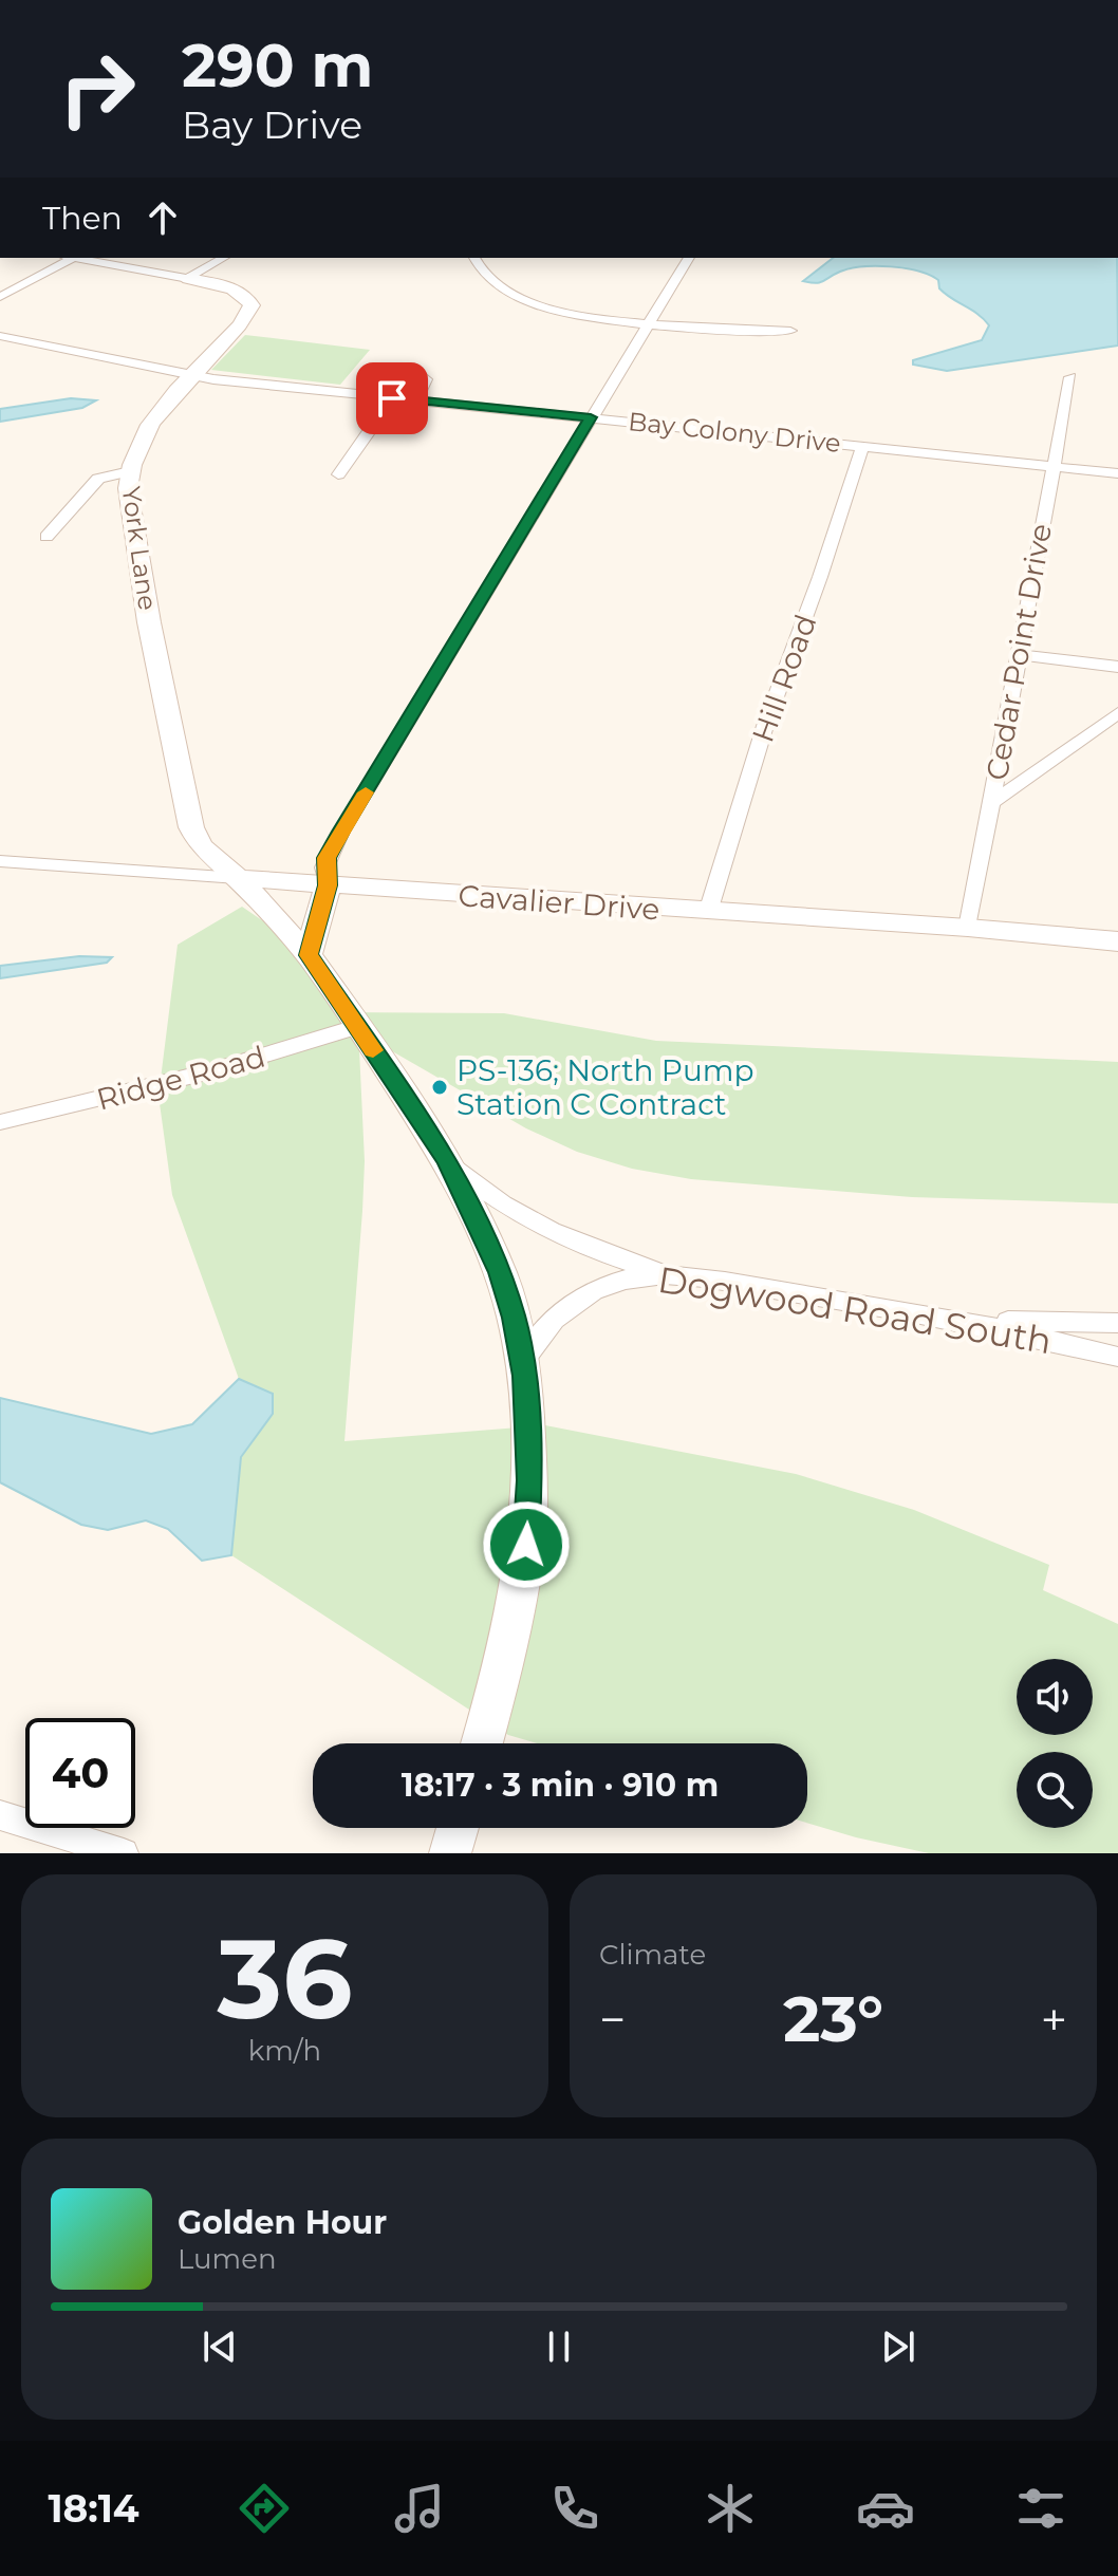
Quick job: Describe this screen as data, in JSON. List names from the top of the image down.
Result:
{
  "streets": {
    "street": [
      "Bay Colony Drive",
      "York Lane",
      "Cedar Point Drive",
      "Hill Road",
      "Cavalier Drive",
      "Ridge Road",
      "Dogwood Road South"
    ]
  },
  "crossings": [
    ["Bay Colony Drive", "York Lane"],
    ["Bay Colony Drive", "Cedar Point Drive"],
    ["Bay Colony Drive", "Hill Road"],
    ["York Lane", "Cavalier Drive"],
    ["York Lane", "Ridge Road"],
    ["York Lane", "Dogwood Road South"],
    ["Cedar Point Drive", "Cavalier Drive"],
    ["Hill Road", "Cavalier Drive"]
  ],
  "places": ["PS-136; North Pump Station C Contract"],
  "page": {
    "turn": ["290 m", "Bay Drive"],
    "then": "Then",
    "limit": "40",
    "trip": "18:17 · 3 min · 910 m",
    "tile": [
      ["36", "km/h"],
      "Climate"
    ],
    "heat": ["−", "23°", "+"],
    "song": ["Golden Hour", "Lumen"],
    "tabs": "18:14"
  }
}
